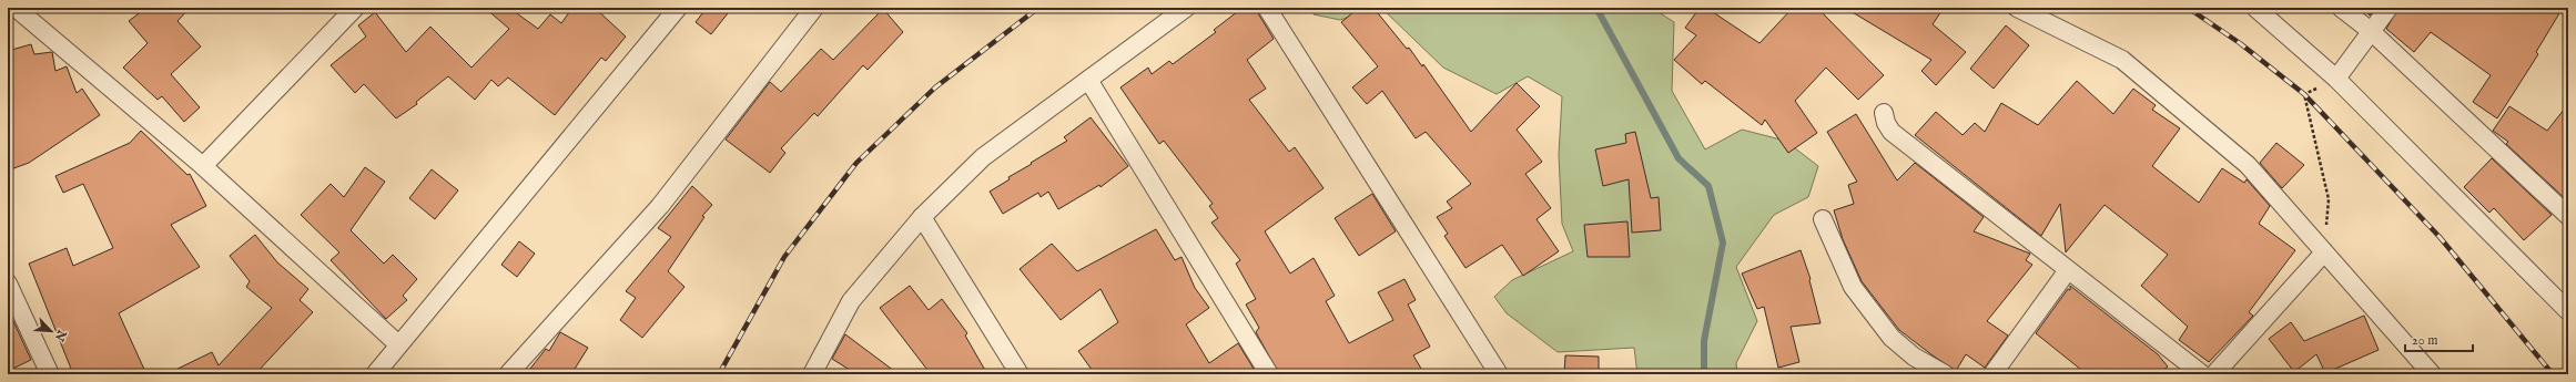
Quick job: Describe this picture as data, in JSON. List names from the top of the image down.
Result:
{
  "scale_bar": "20 m",
  "north": "bottom right"
}
